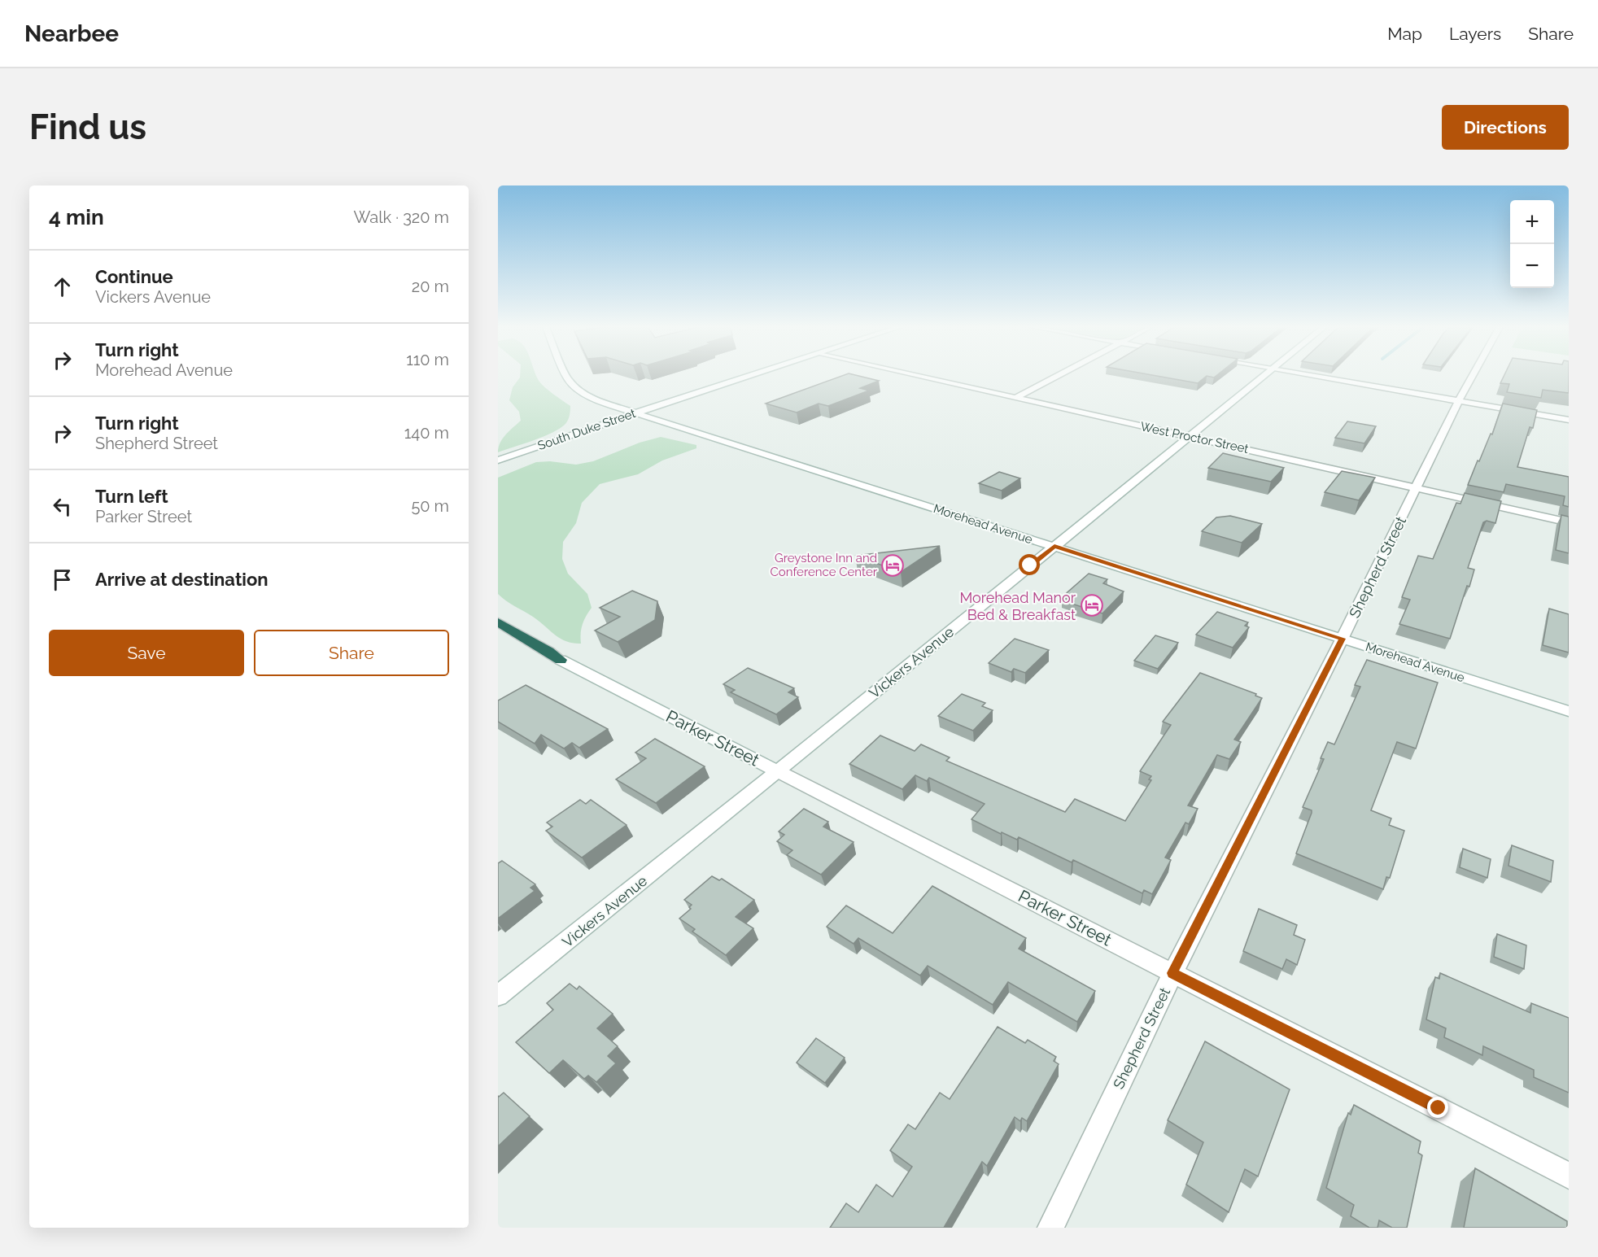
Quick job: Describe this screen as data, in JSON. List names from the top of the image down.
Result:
{
  "streets": {
    "street": [
      "South Duke Street",
      "West Proctor Street",
      "Morehead Avenue",
      "Shepherd Street",
      "Vickers Avenue",
      "Parker Street"
    ]
  },
  "crossings": [
    ["South Duke Street", "Morehead Avenue"],
    ["West Proctor Street", "Shepherd Street"],
    ["West Proctor Street", "Vickers Avenue"],
    ["Morehead Avenue", "Shepherd Street"],
    ["Morehead Avenue", "Vickers Avenue"],
    ["Shepherd Street", "Parker Street"],
    ["Vickers Avenue", "Parker Street"]
  ],
  "places": {
    "hotel": ["Greystone Inn and Conference Center", "Morehead Manor Bed & Breakfast"]
  },
  "page": {
    "header": "Nearbee",
    "nav": ["Map", "Layers", "Share"],
    "buttons": [
      "Directions",
      ["Save", "Share"]
    ],
    "title": "Find us",
    "heading": ["4 min", "Walk · 320 m"],
    "map_buttons": ["+", "−"],
    "list": [
      ["Continue", "Vickers Avenue", "20 m"],
      ["Turn right", "Morehead Avenue", "110 m"],
      ["Turn right", "Shepherd Street", "140 m"],
      ["Turn left", "Parker Street", "50 m"],
      "Arrive at destination"
    ]
  }
}
